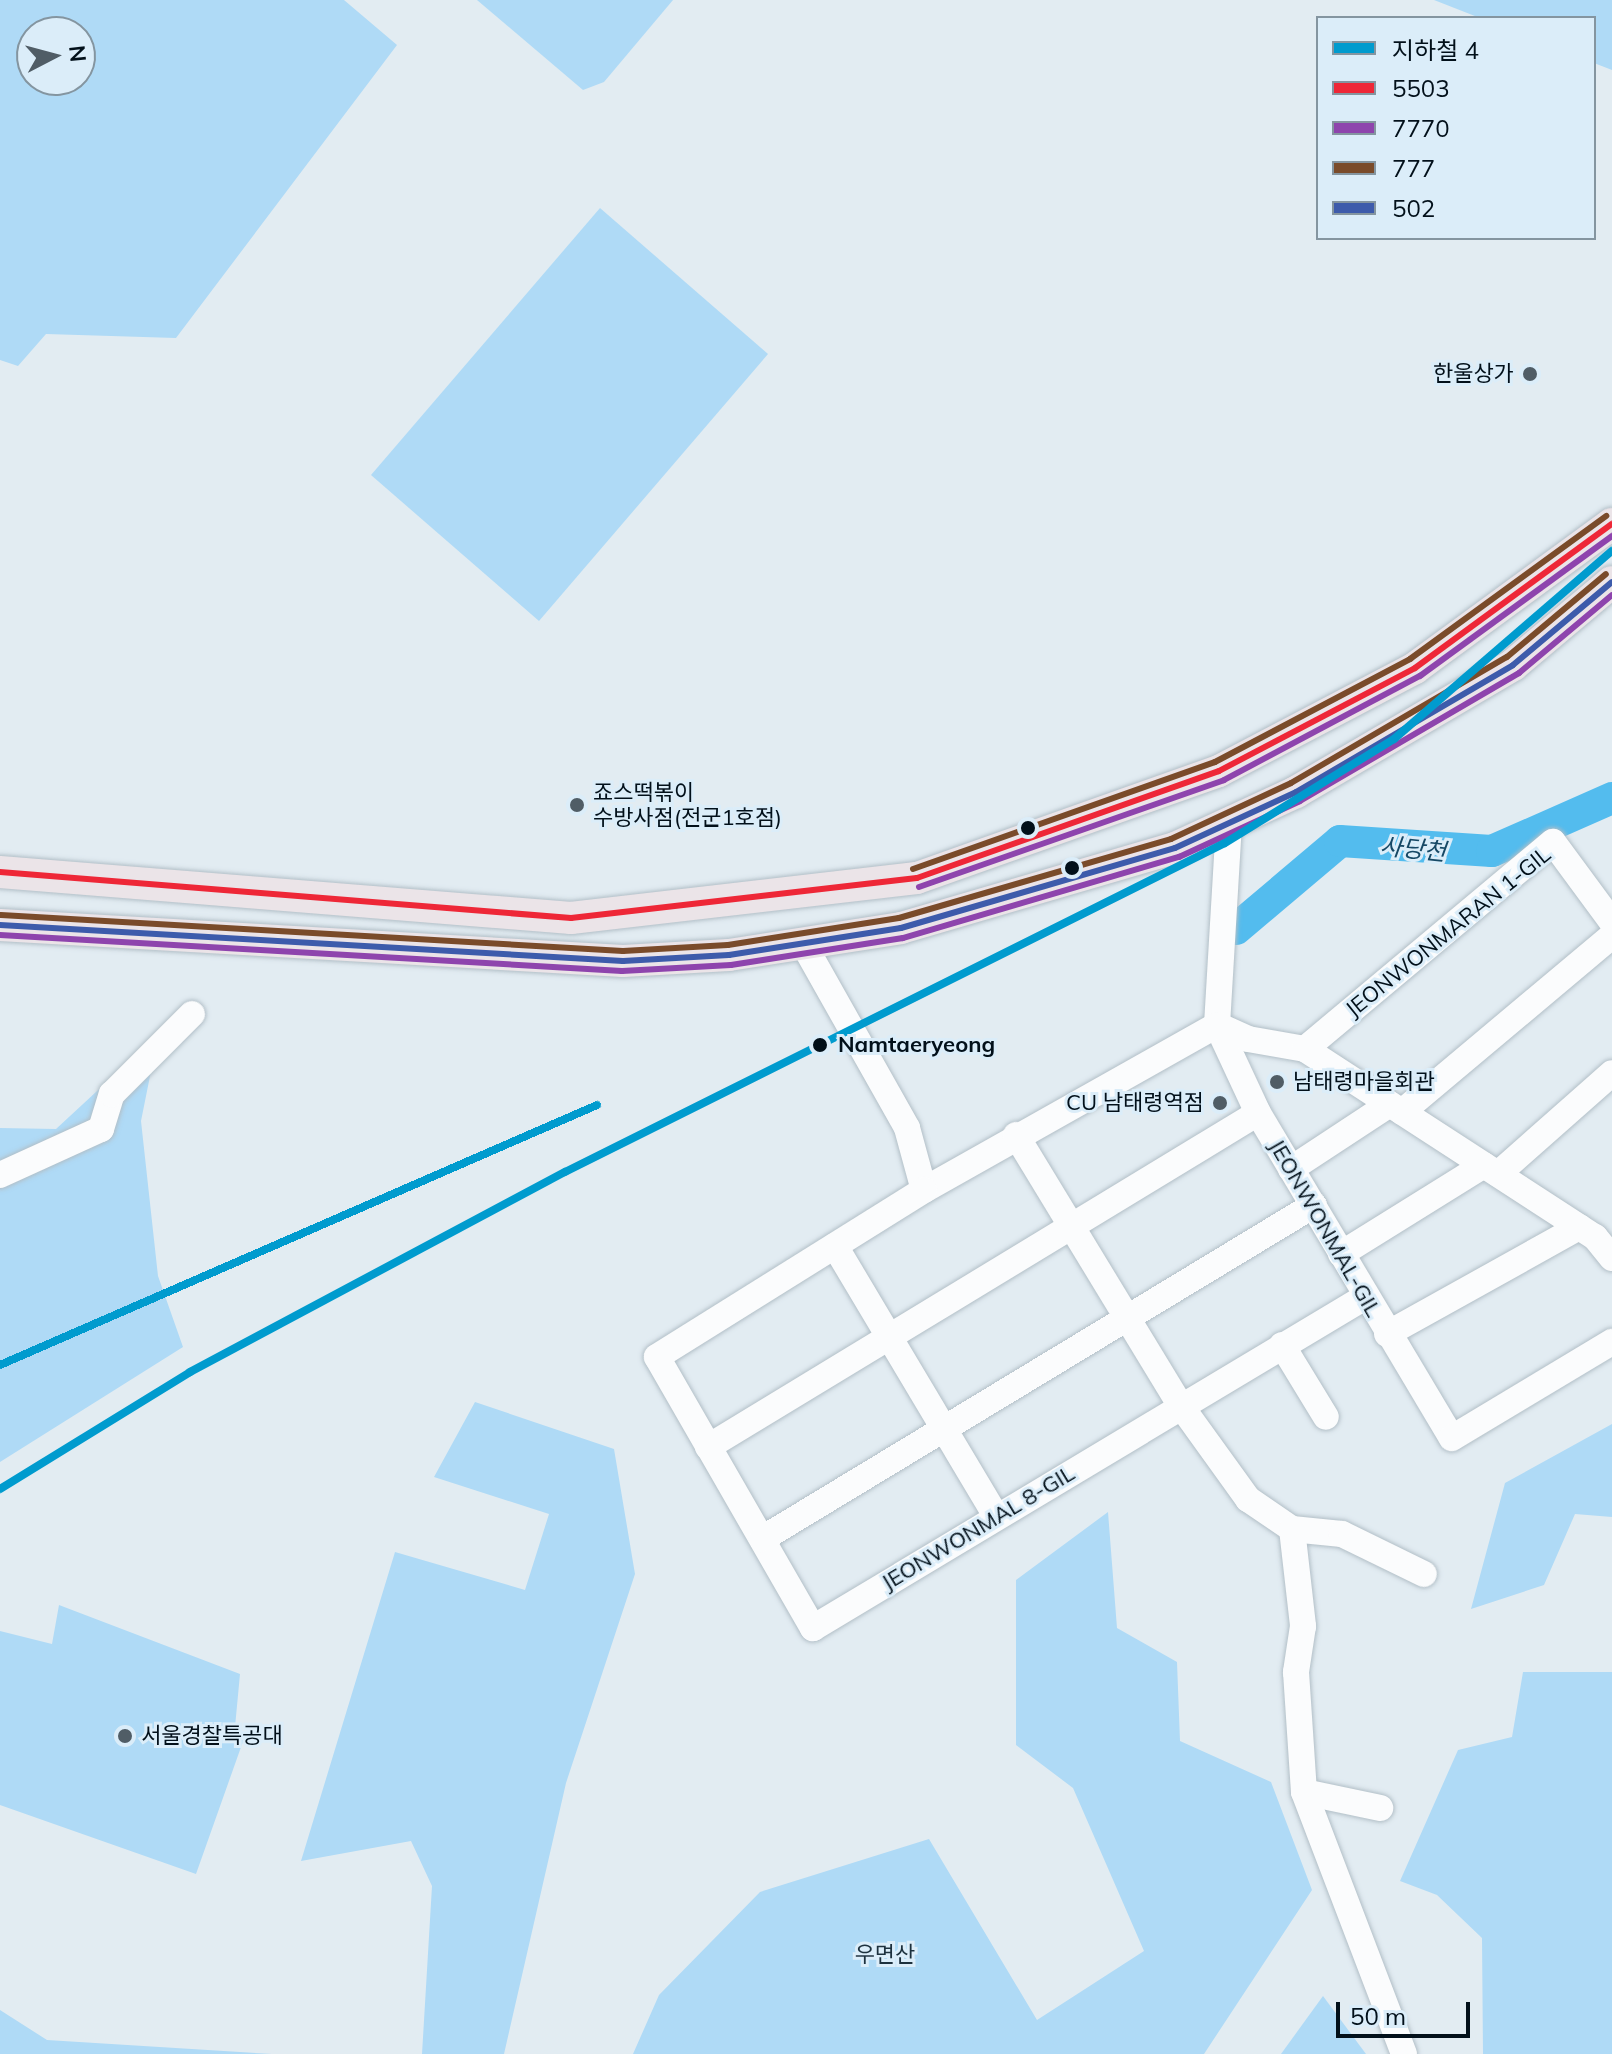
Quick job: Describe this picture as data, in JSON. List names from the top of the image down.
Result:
{
  "streets": {
    "street": ["JEONWONMARAN 1-GIL", "JEONWONMAL-GIL", "JEONWONMAL 8-GIL"]
  },
  "crossings": [
    ["JEONWONMAL-GIL", "JEONWONMAL 8-GIL"]
  ],
  "water": ["사당천"],
  "parks": ["우면산"],
  "places": [
    "한울상가",
    "죠스떡볶이 수방사점(전군1호점)",
    "Namtaeryeong",
    "남태령마을회관",
    "CU 남태령역점",
    "서울경찰특공대"
  ],
  "lines": [
    "transit line 777",
    "transit line 5503",
    "transit line 7770",
    "metro line 4",
    "transit line 502"
  ],
  "legend": [
    "지하철 4",
    "5503",
    "7770",
    "777",
    "502"
  ],
  "scale_bar": "50 m",
  "north": "right"
}
